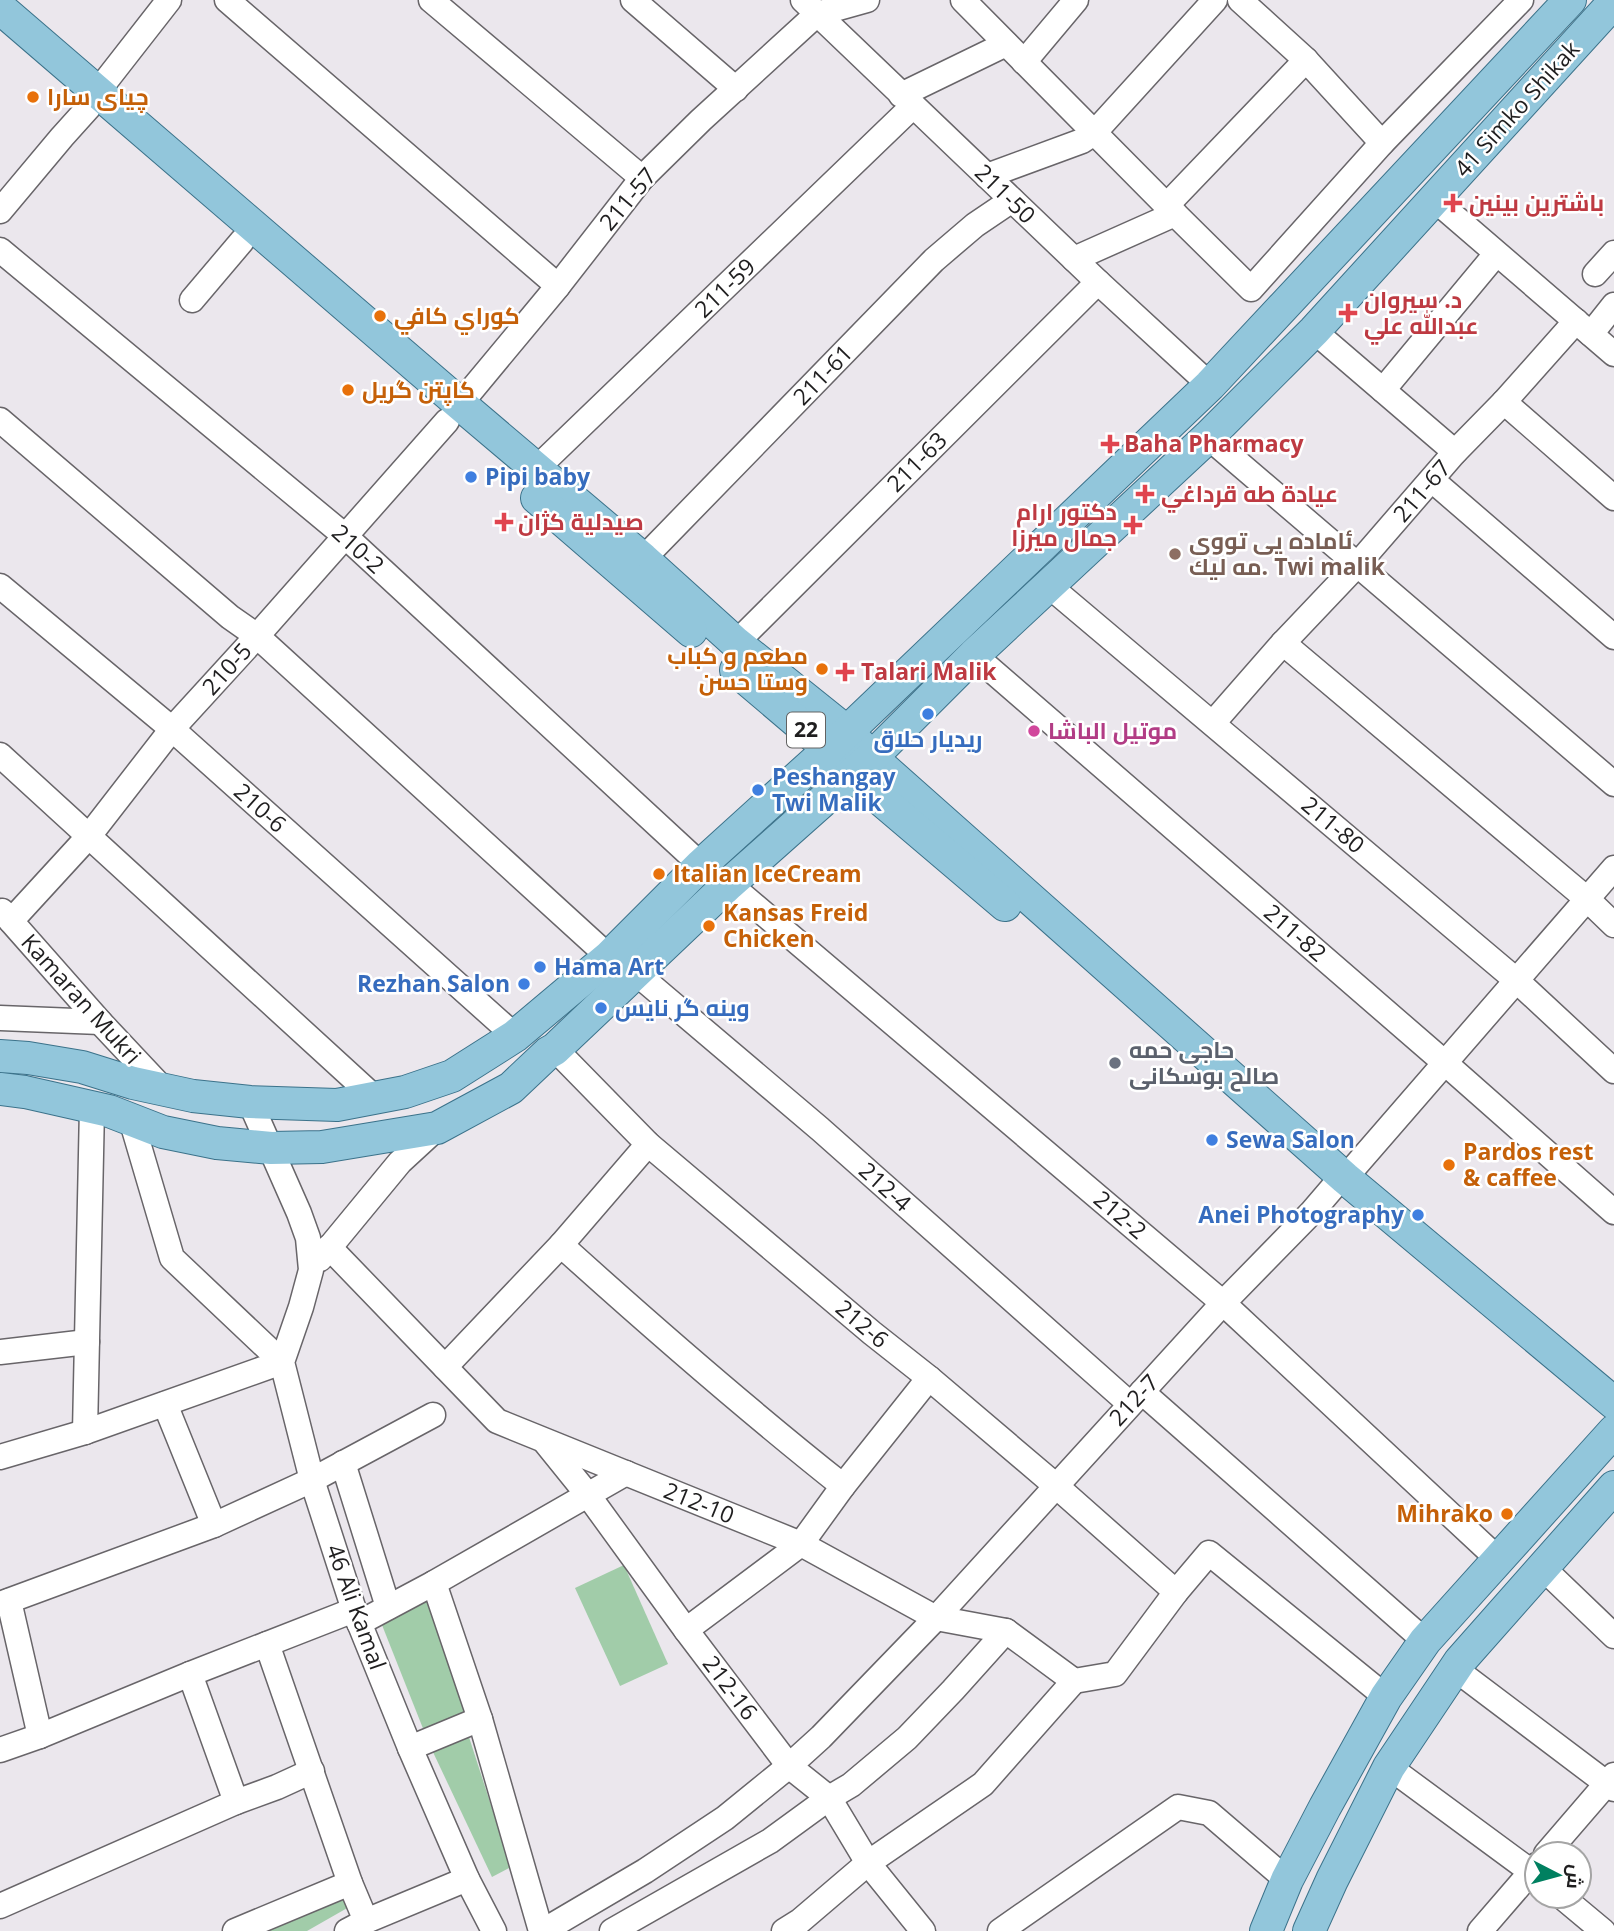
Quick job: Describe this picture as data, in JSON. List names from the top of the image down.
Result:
{
  "streets": {
    "main road": ["41 Simko Shikak", "22"],
    "street": [
      "211-50",
      "211-57",
      "211-59",
      "211-61",
      "211-63",
      "211-67",
      "210-2",
      "210-5",
      "210-6",
      "211-80",
      "211-82",
      "Kamaran Mukri",
      "212-4",
      "212-2",
      "212-6",
      "212-7",
      "212-10",
      "46 Ali Kamal",
      "212-16"
    ]
  },
  "crossings": [
    ["41 Simko Shikak", "211-50"],
    ["41 Simko Shikak", "210-2"],
    ["41 Simko Shikak", "22"],
    ["41 Simko Shikak", "210-6"],
    ["41 Simko Shikak", "211-80"],
    ["41 Simko Shikak", "211-82"],
    ["41 Simko Shikak", "Kamaran Mukri"],
    ["41 Simko Shikak", "212-4"],
    ["41 Simko Shikak", "212-2"],
    ["41 Simko Shikak", "212-6"],
    ["211-50", "211-57"],
    ["211-50", "211-59"],
    ["211-50", "211-61"],
    ["211-50", "211-63"],
    ["211-57", "210-5"],
    ["211-57", "22"],
    ["211-59", "22"],
    ["211-61", "22"],
    ["211-63", "22"],
    ["211-67", "211-80"],
    ["210-2", "210-5"],
    ["210-5", "22"],
    ["210-5", "210-6"],
    ["210-5", "Kamaran Mukri"],
    ["22", "212-7"],
    ["211-80", "212-7"],
    ["211-82", "212-7"],
    ["212-4", "212-7"],
    ["212-2", "212-7"],
    ["212-6", "212-7"],
    ["212-7", "212-10"],
    ["212-7", "212-16"],
    ["212-10", "212-16"]
  ],
  "places": {
    "other": [
      "چیای سارا",
      "كوراي كافي",
      "کاپتن گریل",
      "Pipi baby",
      "ئاماده يى تووى مه ليك. Twi malik",
      "مطعم و کباب وستا حسن",
      "ریدیار حلاق",
      "موتيل الباشا",
      "Peshangay Twi Malik",
      "Italian IceCream",
      "Kansas Freid Chicken",
      "Hama Art",
      "Rezhan Salon",
      "وینه گر نایس",
      "حاجی حمه صالح بوسکانی",
      "Sewa Salon",
      "Pardos rest & caffee",
      "Anei Photography",
      "Mihrako"
    ],
    "health": [
      "باشترين بينين",
      "د. سيروان عبدالله علي",
      "Baha Pharmacy",
      "عيادة طه قرداغي",
      "صيدلية كژان",
      "دكتور ارام جمال ميرزا",
      "Talari Malik"
    ]
  },
  "north": "right"
}
